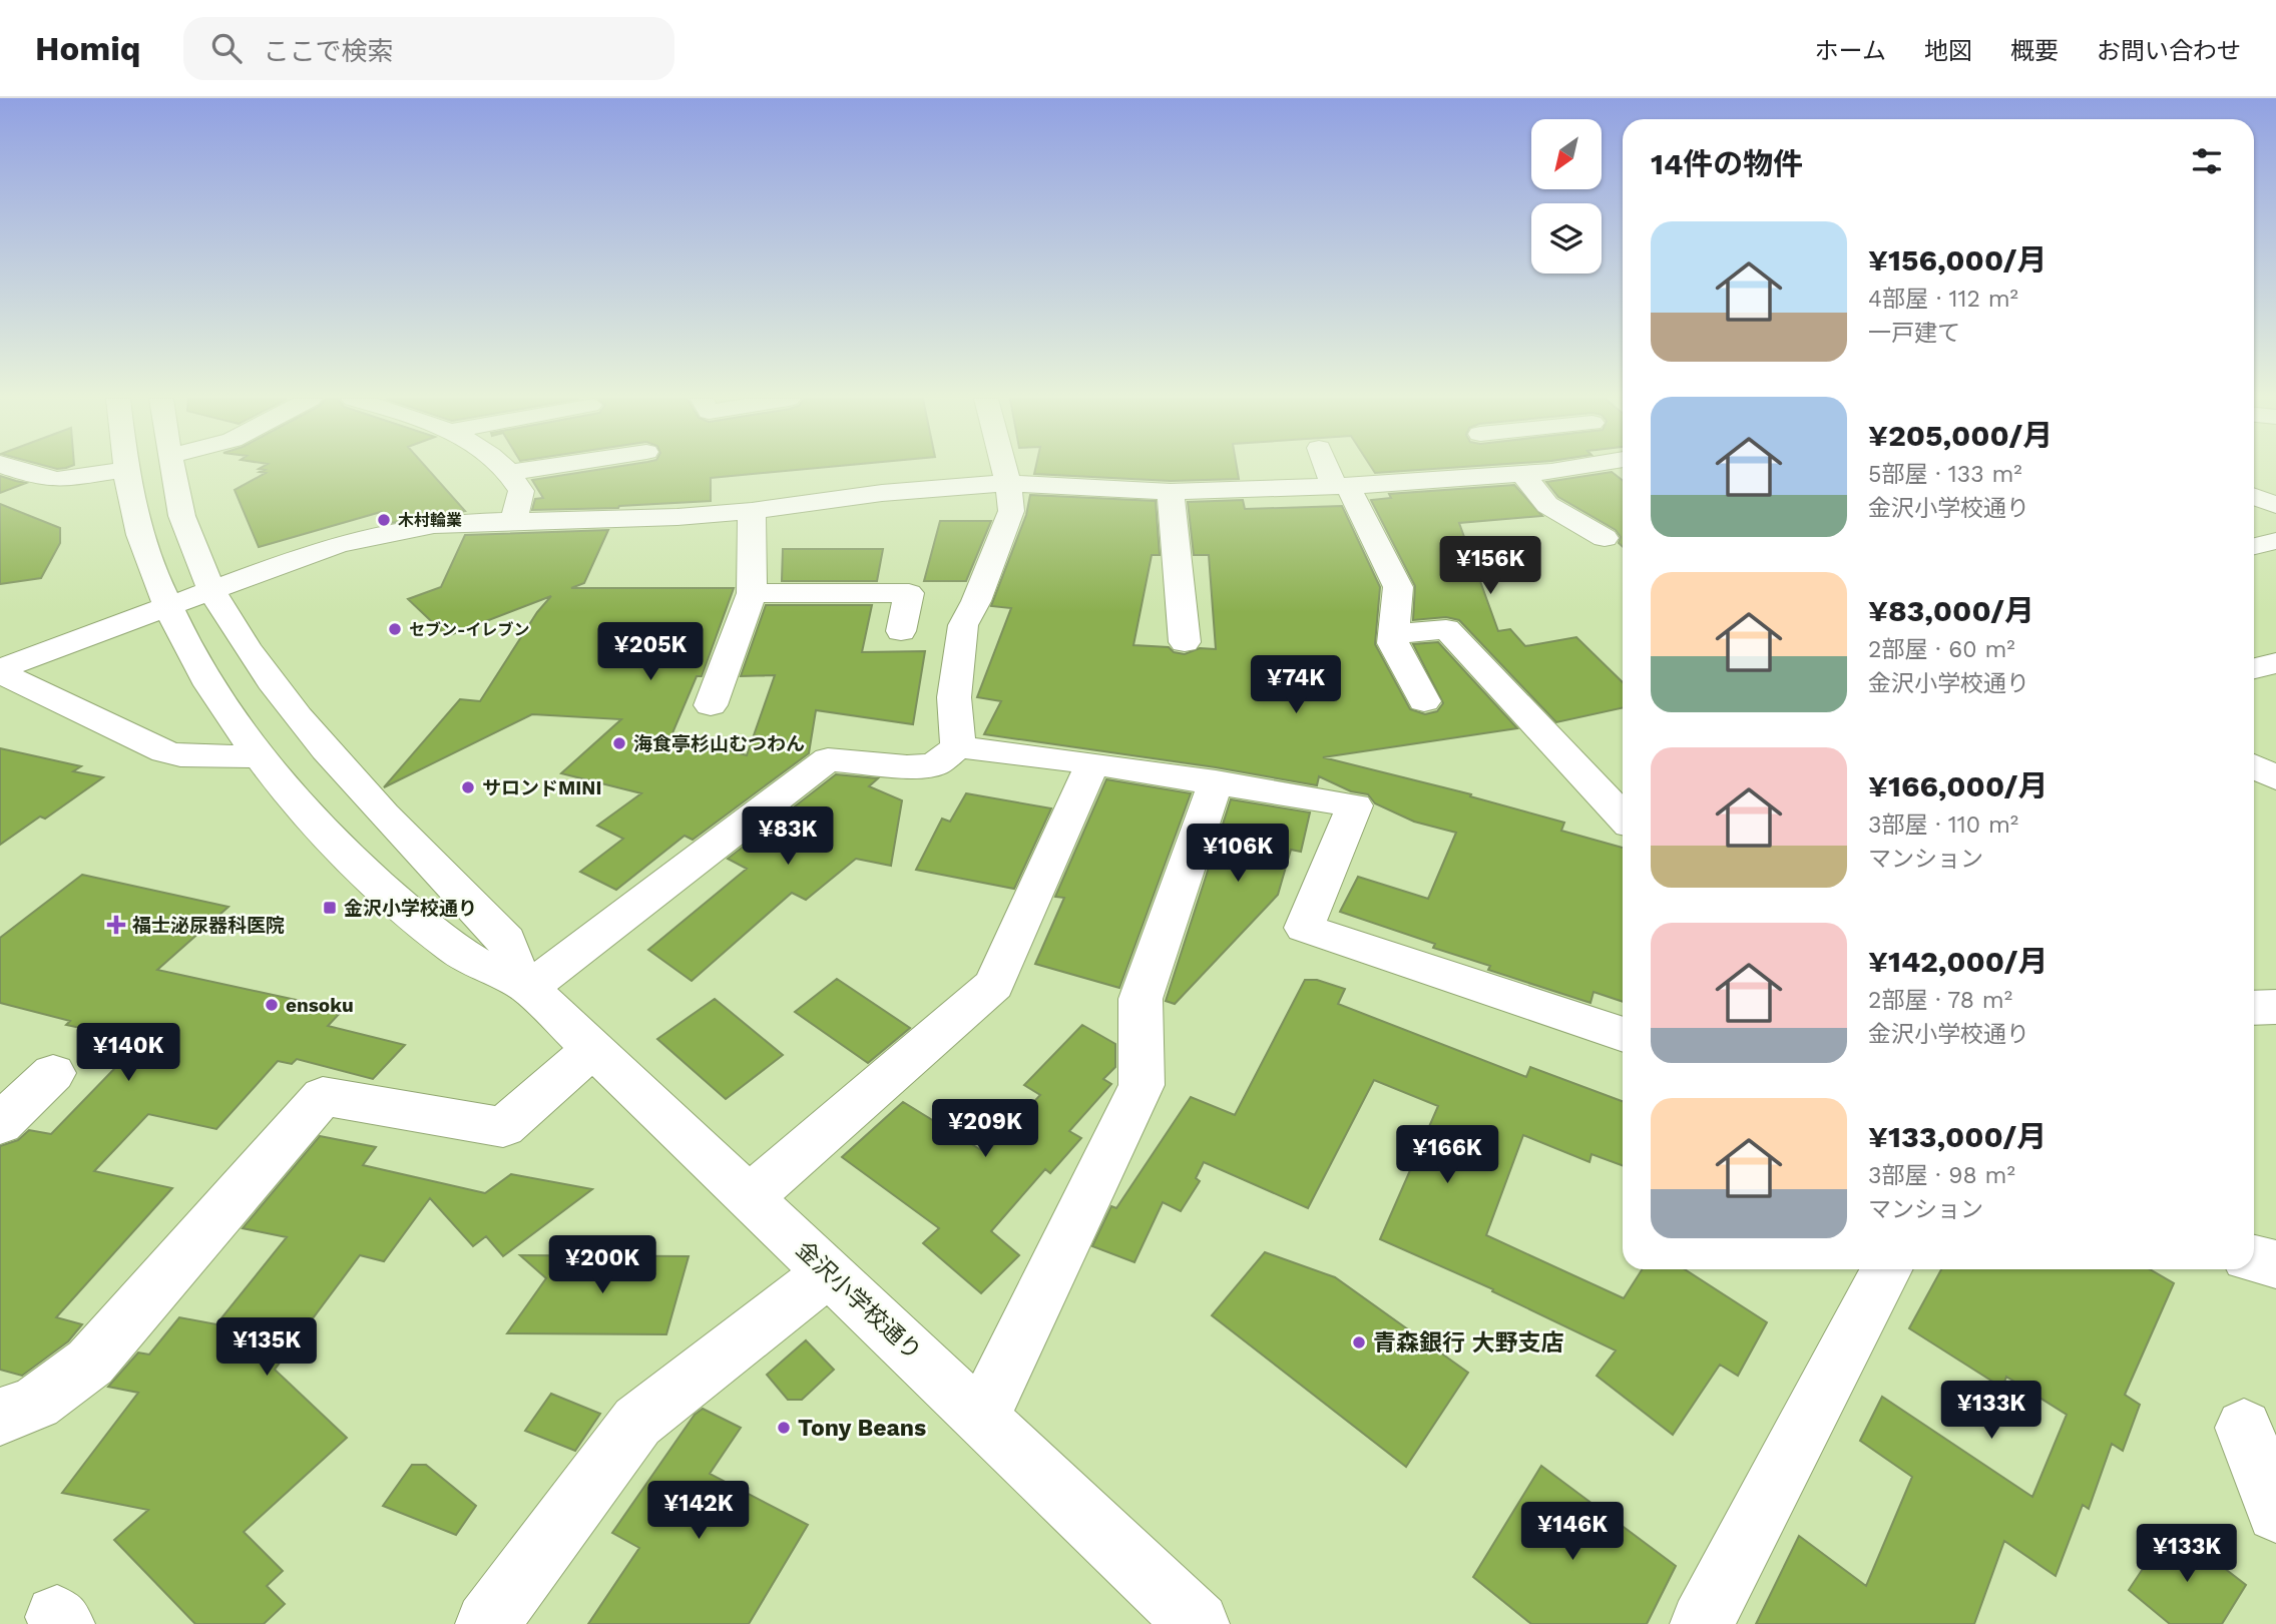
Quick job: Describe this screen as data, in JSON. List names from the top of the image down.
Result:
{
  "streets": {
    "street": ["金沢小学校通り"]
  },
  "places": {
    "other": [
      "木村輪業",
      "セブン-イレブン",
      "海食亭杉山むつわん",
      "サロンドMINI",
      "ensoku",
      "青森銀行 大野支店",
      "Tony Beans"
    ],
    "transit": ["金沢小学校通り"],
    "health": ["福士泌尿器科医院"]
  },
  "north": "bottom left",
  "page": {
    "header": "Homiq",
    "search": "ここで検索",
    "nav": [
      "ホーム",
      "地図",
      "概要",
      "お問い合わせ"
    ],
    "heading": "14件の物件",
    "list": [
      {
        "name": "¥156,000/月",
        "note": "4部屋 · 112 m² · 一戸建て"
      },
      {
        "name": "¥205,000/月",
        "note": "5部屋 · 133 m² · 金沢小学校通り"
      },
      {
        "name": "¥83,000/月",
        "note": "2部屋 · 60 m² · 金沢小学校通り"
      },
      {
        "name": "¥166,000/月",
        "note": "3部屋 · 110 m² · マンション"
      },
      {
        "name": "¥142,000/月",
        "note": "2部屋 · 78 m² · 金沢小学校通り"
      },
      {
        "name": "¥133,000/月",
        "note": "3部屋 · 98 m² · マンション"
      }
    ],
    "price": [
      "¥156K",
      "¥205K",
      "¥74K",
      "¥83K",
      "¥106K",
      "¥140K",
      "¥209K",
      "¥166K",
      "¥200K",
      "¥135K",
      "¥133K",
      "¥142K",
      "¥146K",
      "¥133K"
    ]
  }
}
